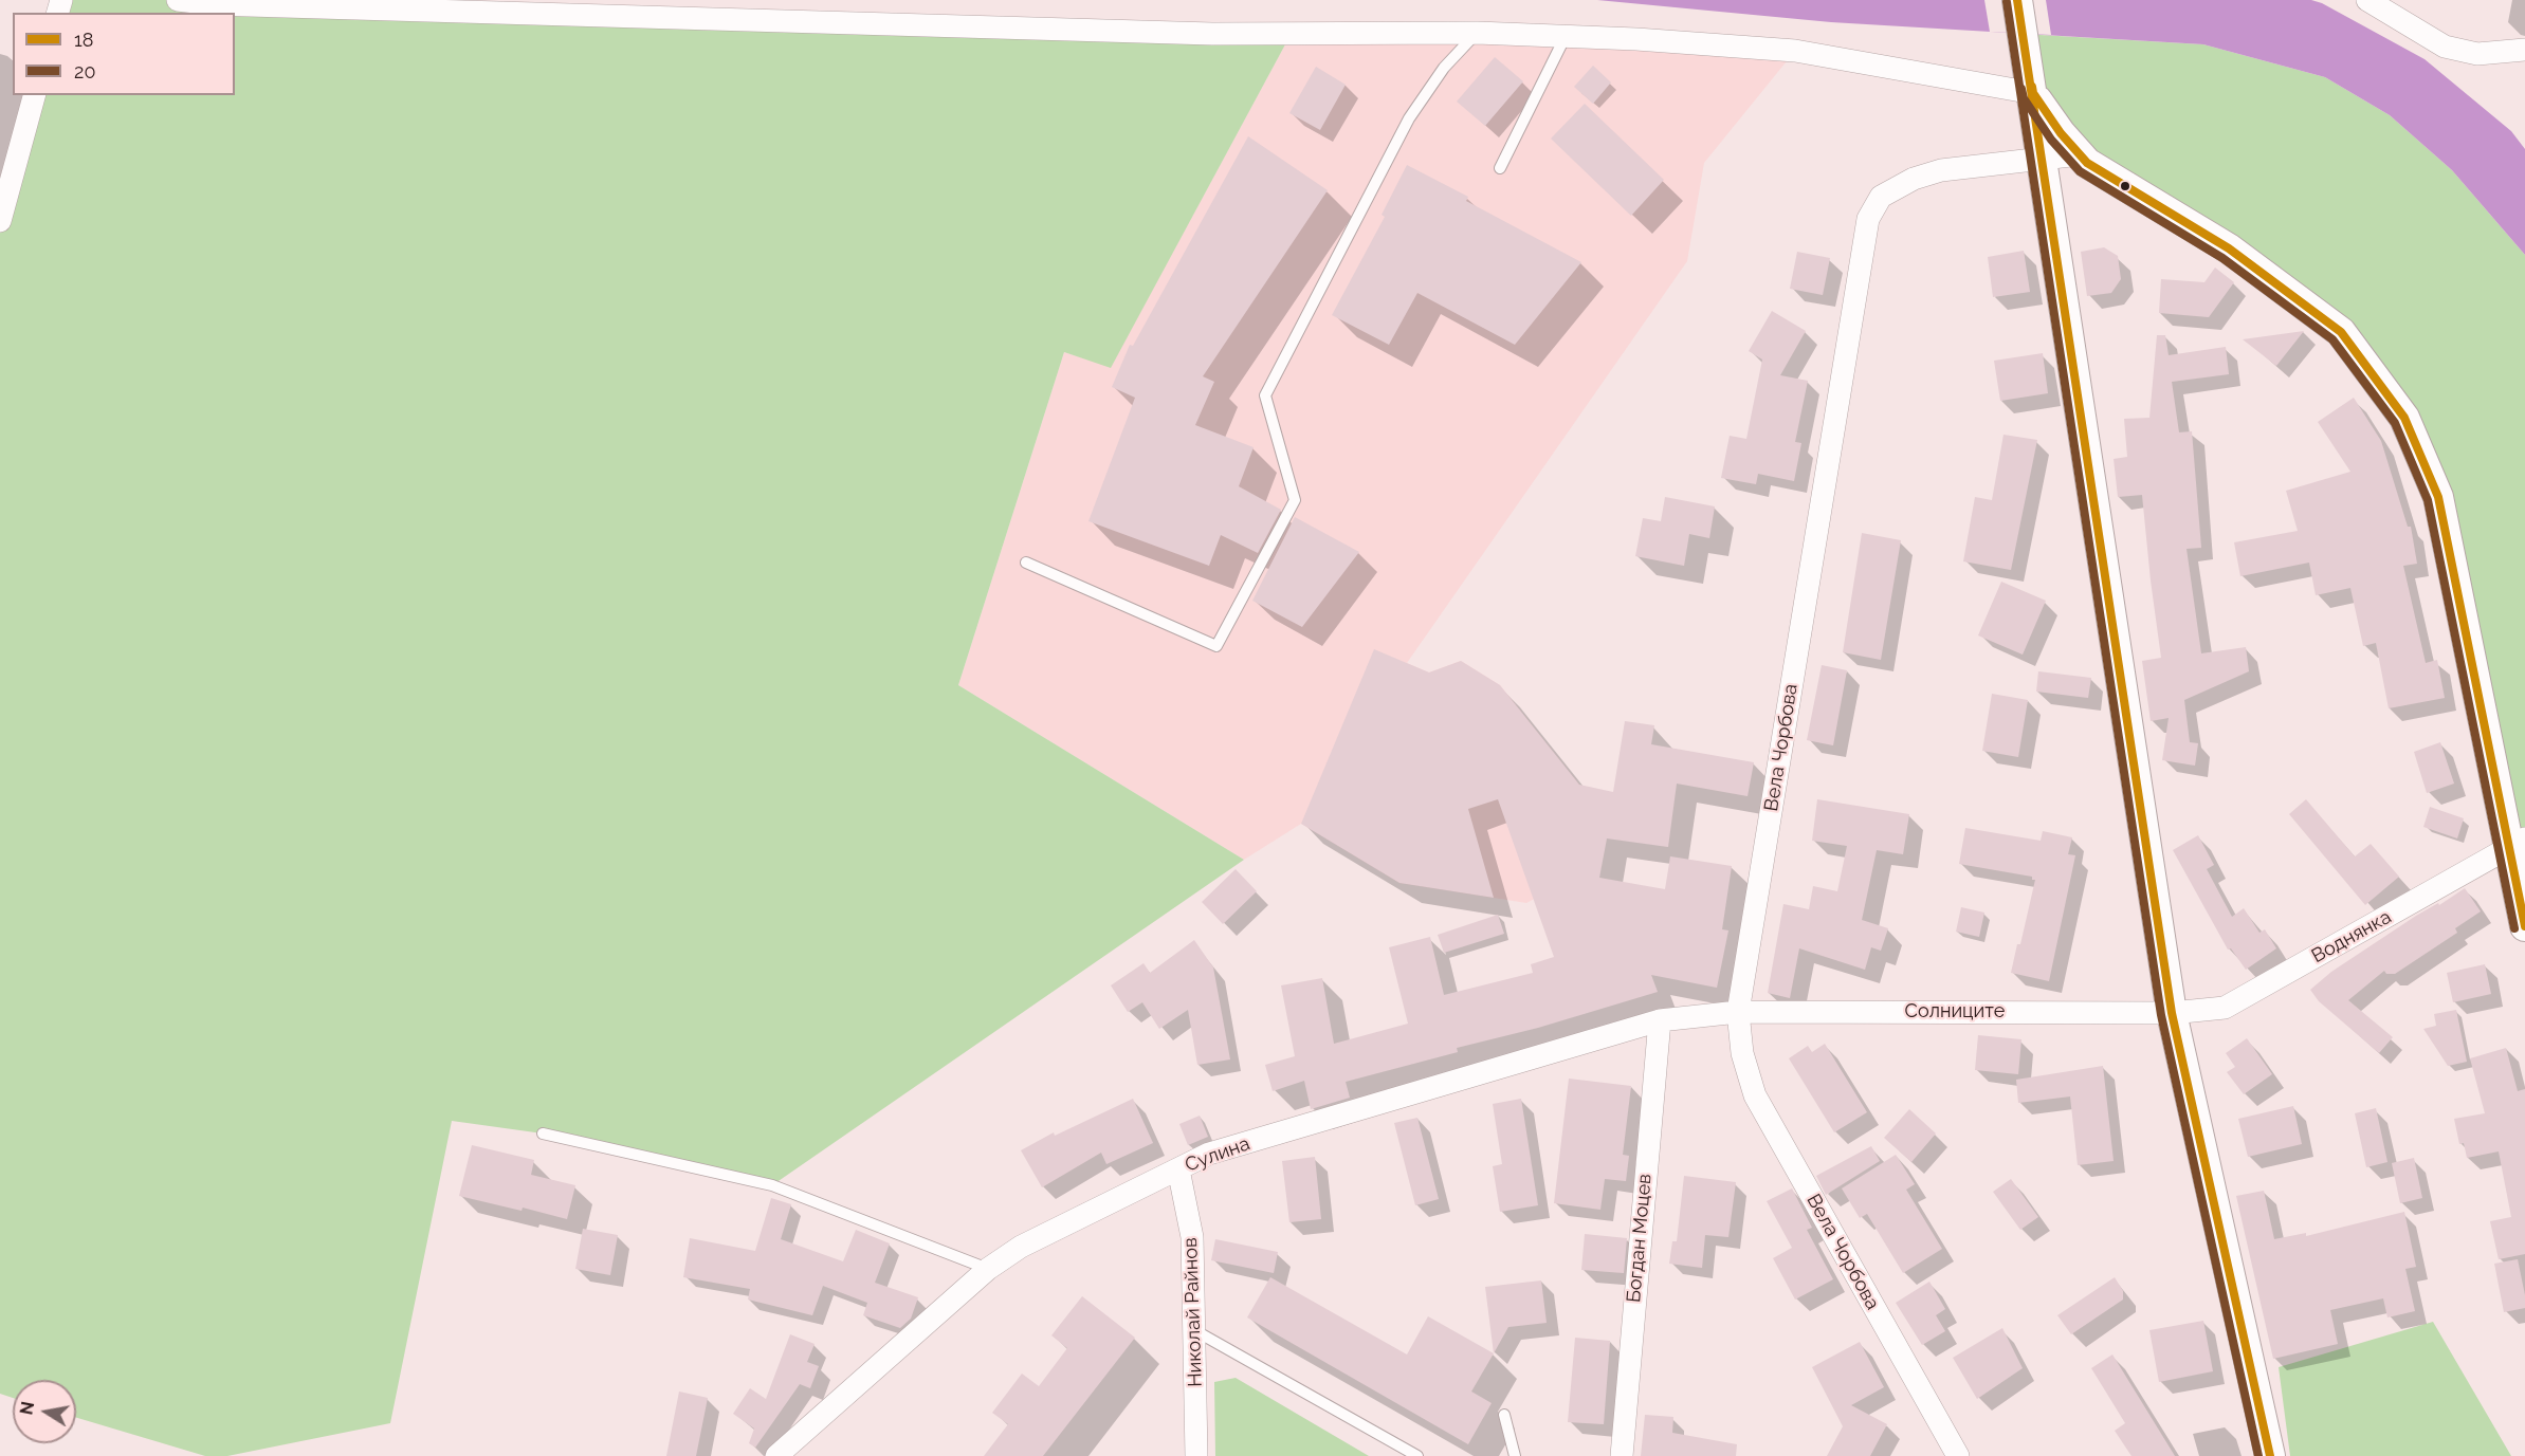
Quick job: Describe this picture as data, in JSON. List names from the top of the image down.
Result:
{
  "streets": {
    "street": [
      "Вела Чорбова",
      "Воднянка",
      "Солниците",
      "Сулина",
      "Богдан Моцев",
      "Николай Райнов"
    ]
  },
  "crossings": [
    ["Вела Чорбова", "Солниците"],
    ["Вела Чорбова", "Сулина"],
    ["Воднянка", "Солниците"],
    ["Солниците", "Сулина"],
    ["Сулина", "Богдан Моцев"],
    ["Сулина", "Николай Райнов"]
  ],
  "lines": ["transit line 18", "transit line 20"],
  "legend": ["18", "20"],
  "north": "left"
}
